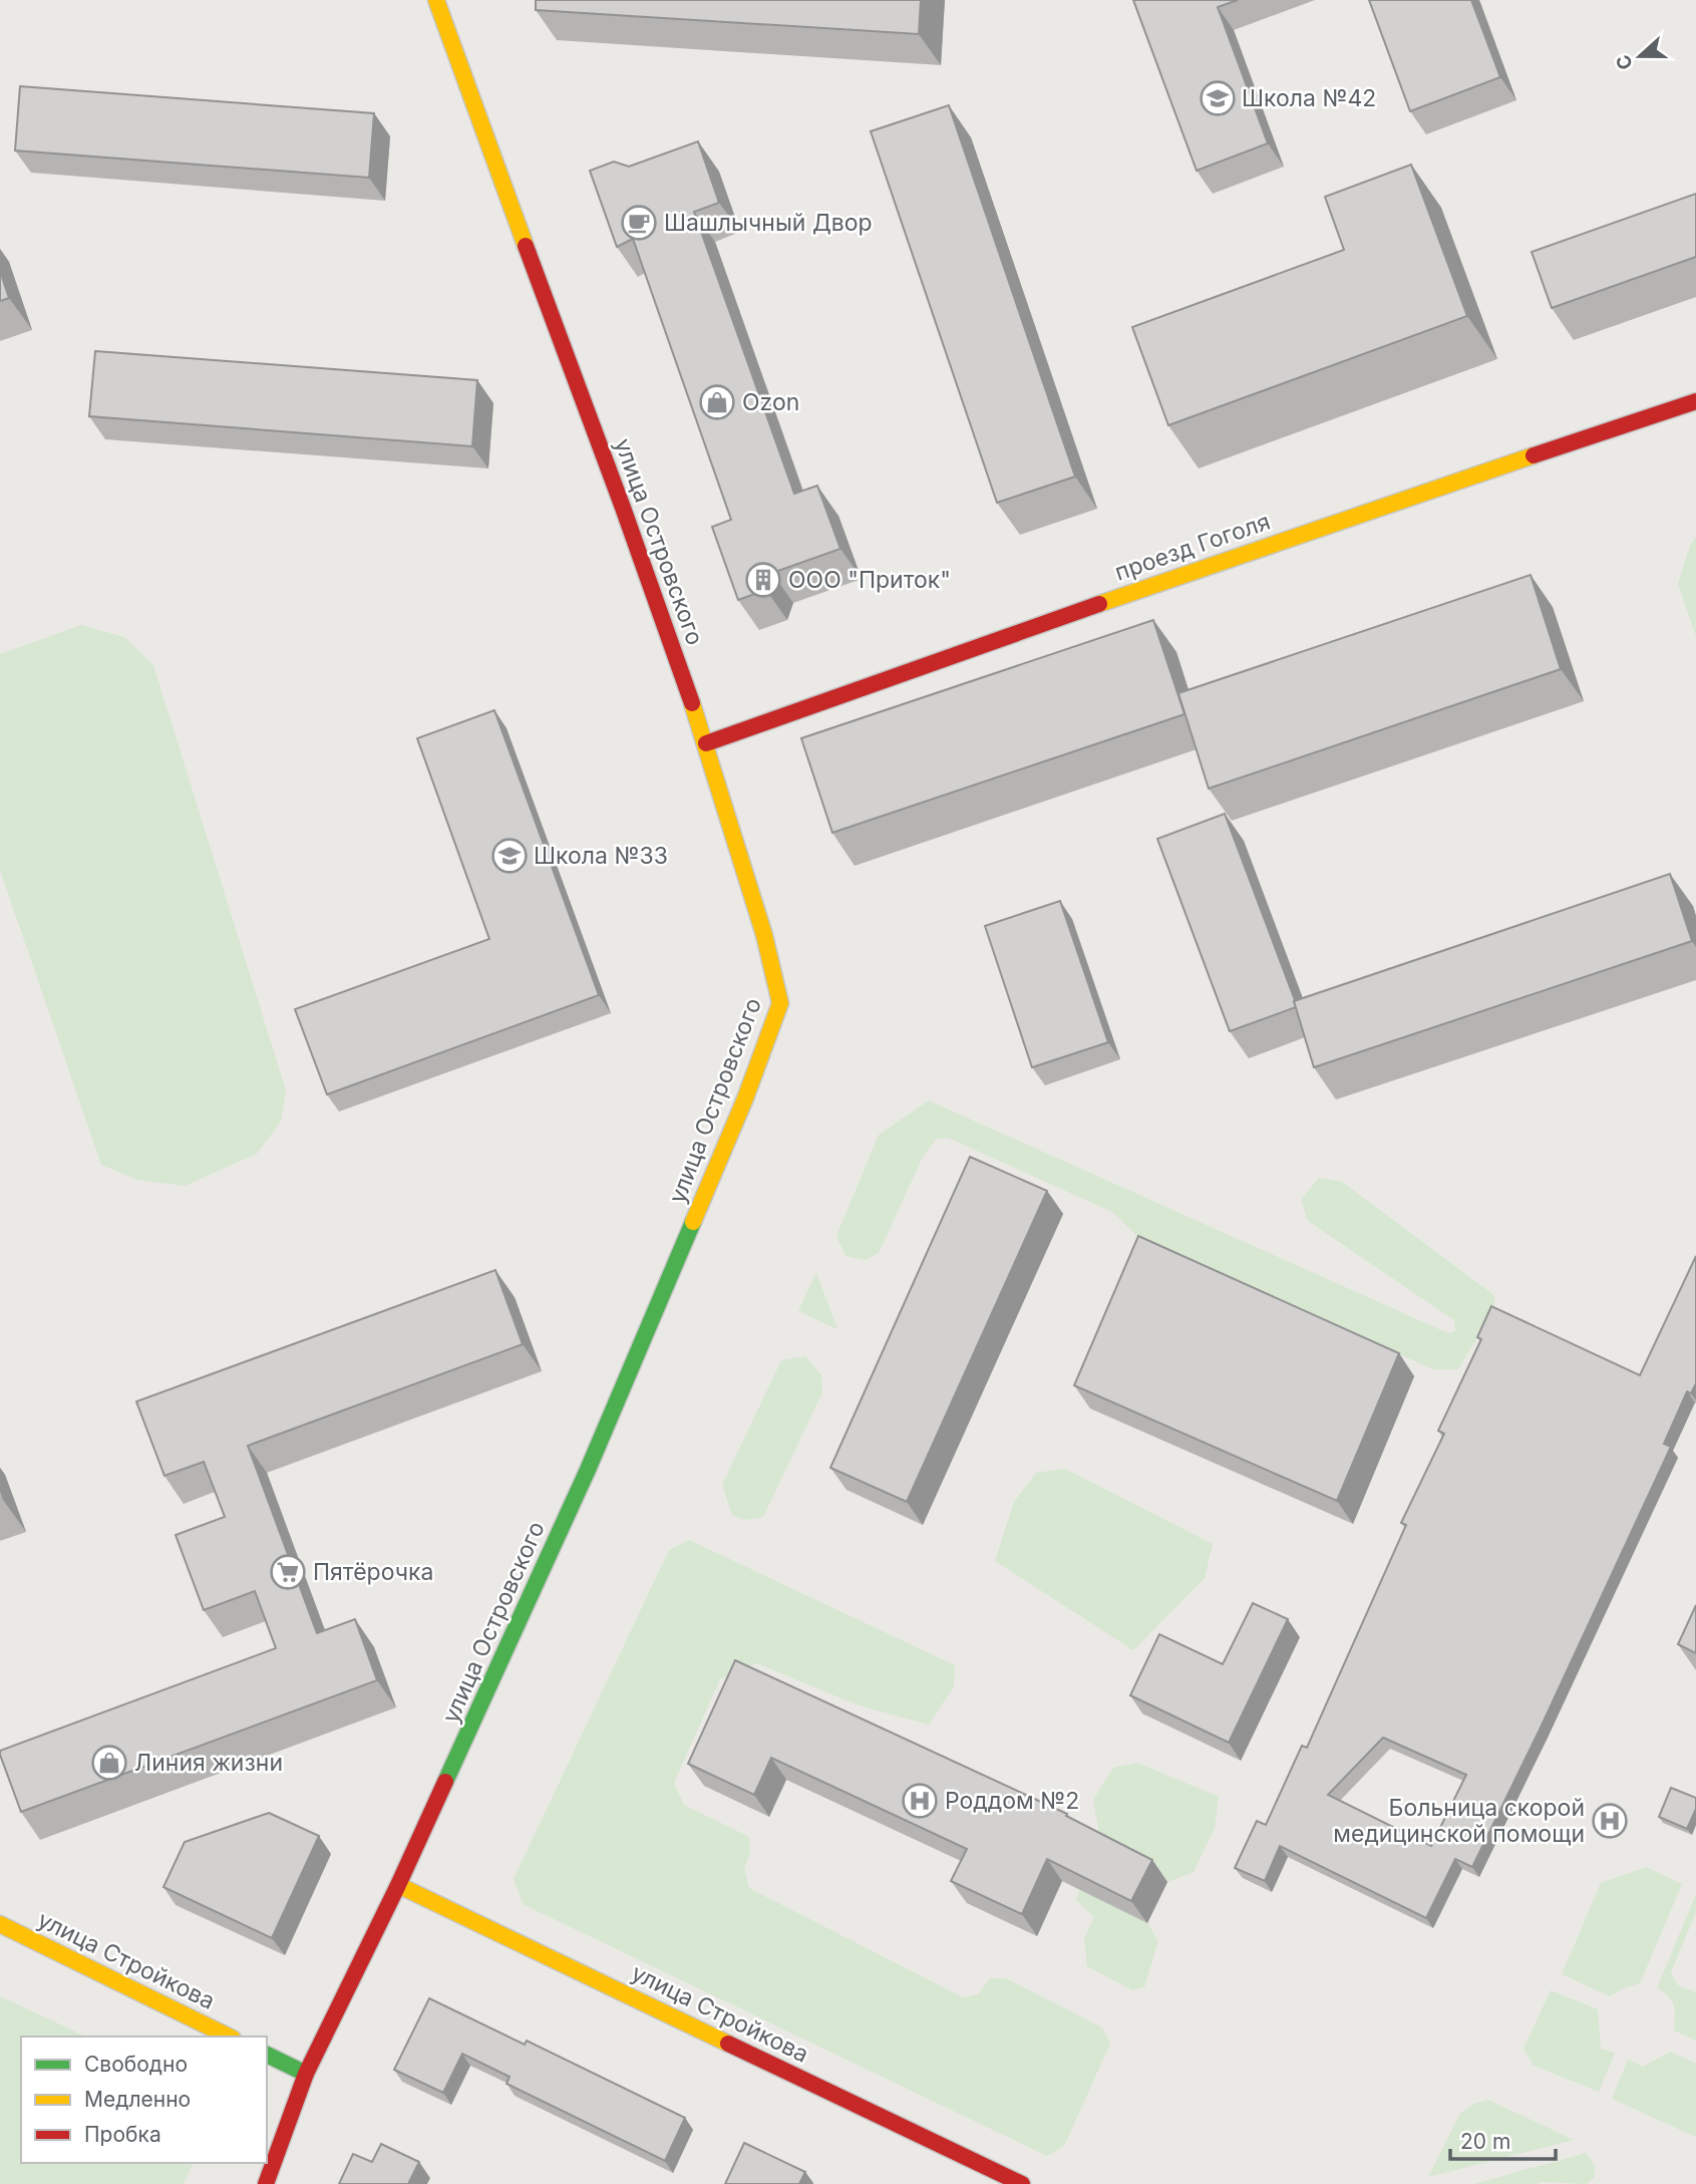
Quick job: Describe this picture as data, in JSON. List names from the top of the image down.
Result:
{
  "streets": {
    "street": ["улица Островского", "проезд Гоголя", "улица Стройкова"]
  },
  "crossings": [
    ["улица Островского", "проезд Гоголя"],
    ["улица Островского", "улица Стройкова"]
  ],
  "places": {
    "school or university": ["Школа №42", "Школа №33"],
    "cafe": ["Шашлычный Двор"],
    "shop": ["Ozon", "Линия жизни"],
    "building": ["ООО \"Приток\""],
    "supermarket": ["Пятёрочка"],
    "hospital": ["Роддом №2", "Больница скорой медицинской помощи"]
  },
  "legend": ["Свободно", "Медленно", "Пробка"],
  "scale_bar": "20 m",
  "north": "left"
}
